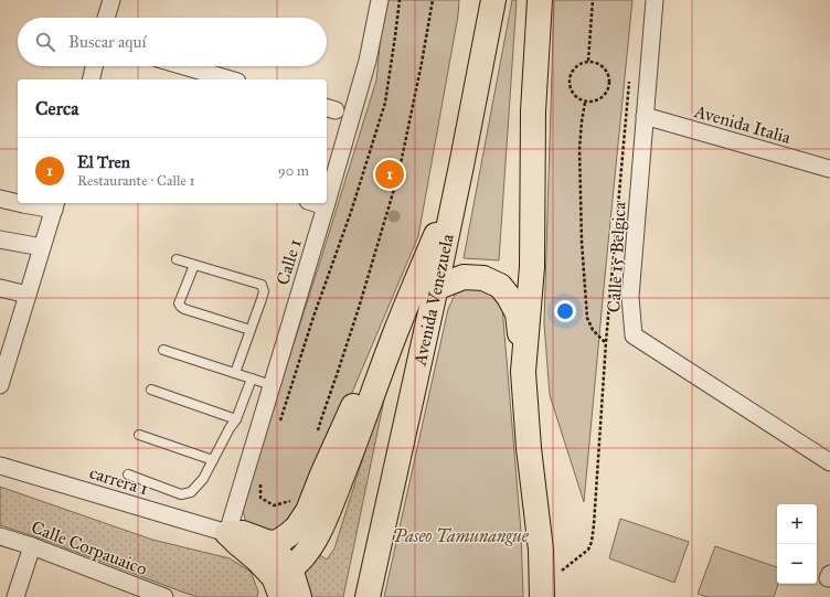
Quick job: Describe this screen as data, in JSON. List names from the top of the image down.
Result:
{
  "streets": {
    "main road": ["Avenida Venezuela"],
    "street": [
      "Avenida Italia",
      "Calle 15 Belgica",
      "Calle 1",
      "carrera 1",
      "Calle Corpauaico"
    ]
  },
  "crossings": [
    ["Avenida Italia", "Calle 15 Belgica"],
    ["Calle 1", "carrera 1"]
  ],
  "parks": ["Paseo Tamunangue"],
  "page": {
    "search": "Buscar aquí",
    "heading": "Cerca",
    "list": [
      {
        "mark": "1",
        "name": "El Tren",
        "note": "Restaurante · Calle 1",
        "value": "90 m"
      }
    ],
    "pins": "1",
    "map_buttons": ["+", "−"]
  }
}
